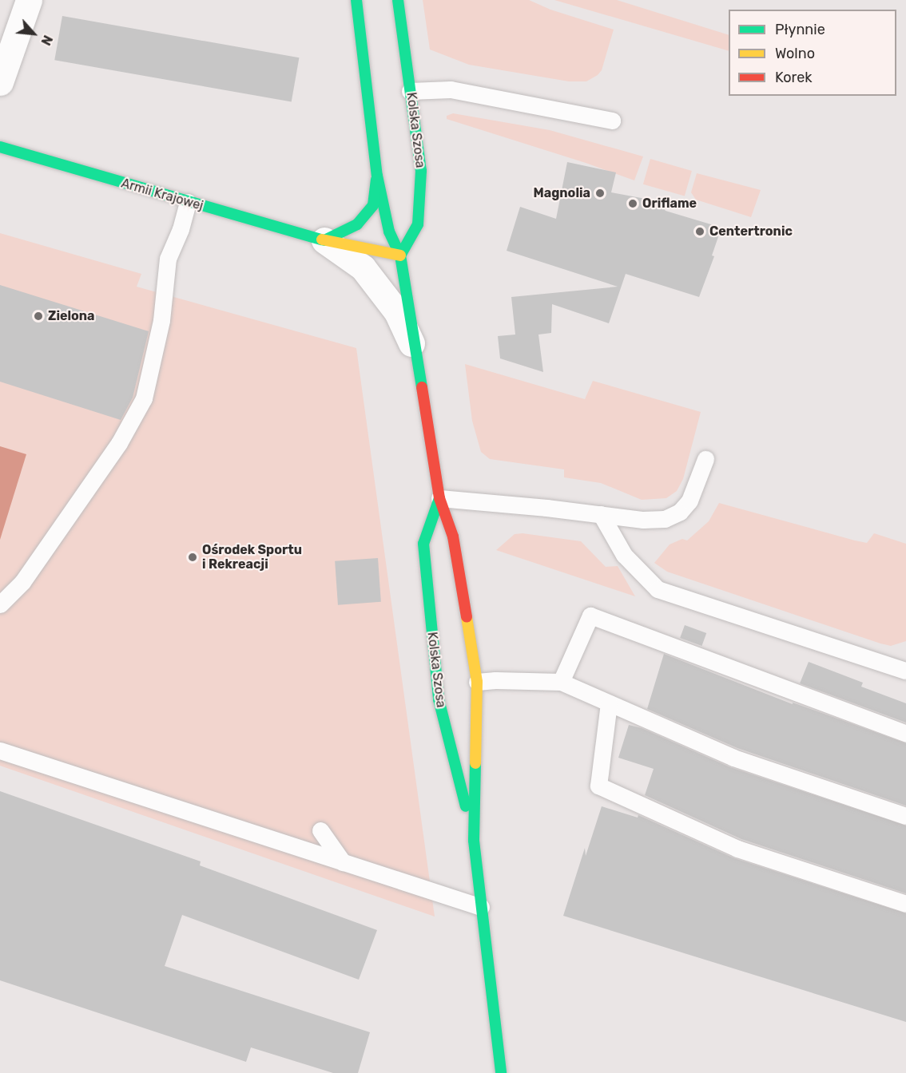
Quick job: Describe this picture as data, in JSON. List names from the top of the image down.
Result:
{
  "streets": {
    "street": ["Kolska Szosa", "Armii Krajowej"]
  },
  "crossings": [
    ["Kolska Szosa", "Armii Krajowej"]
  ],
  "places": [
    "Magnolia",
    "Oriflame",
    "Centertronic",
    "Zielona",
    "Ośrodek Sportu i Rekreacji"
  ],
  "legend": ["Płynnie", "Wolno", "Korek"],
  "north": "bottom right"
}
